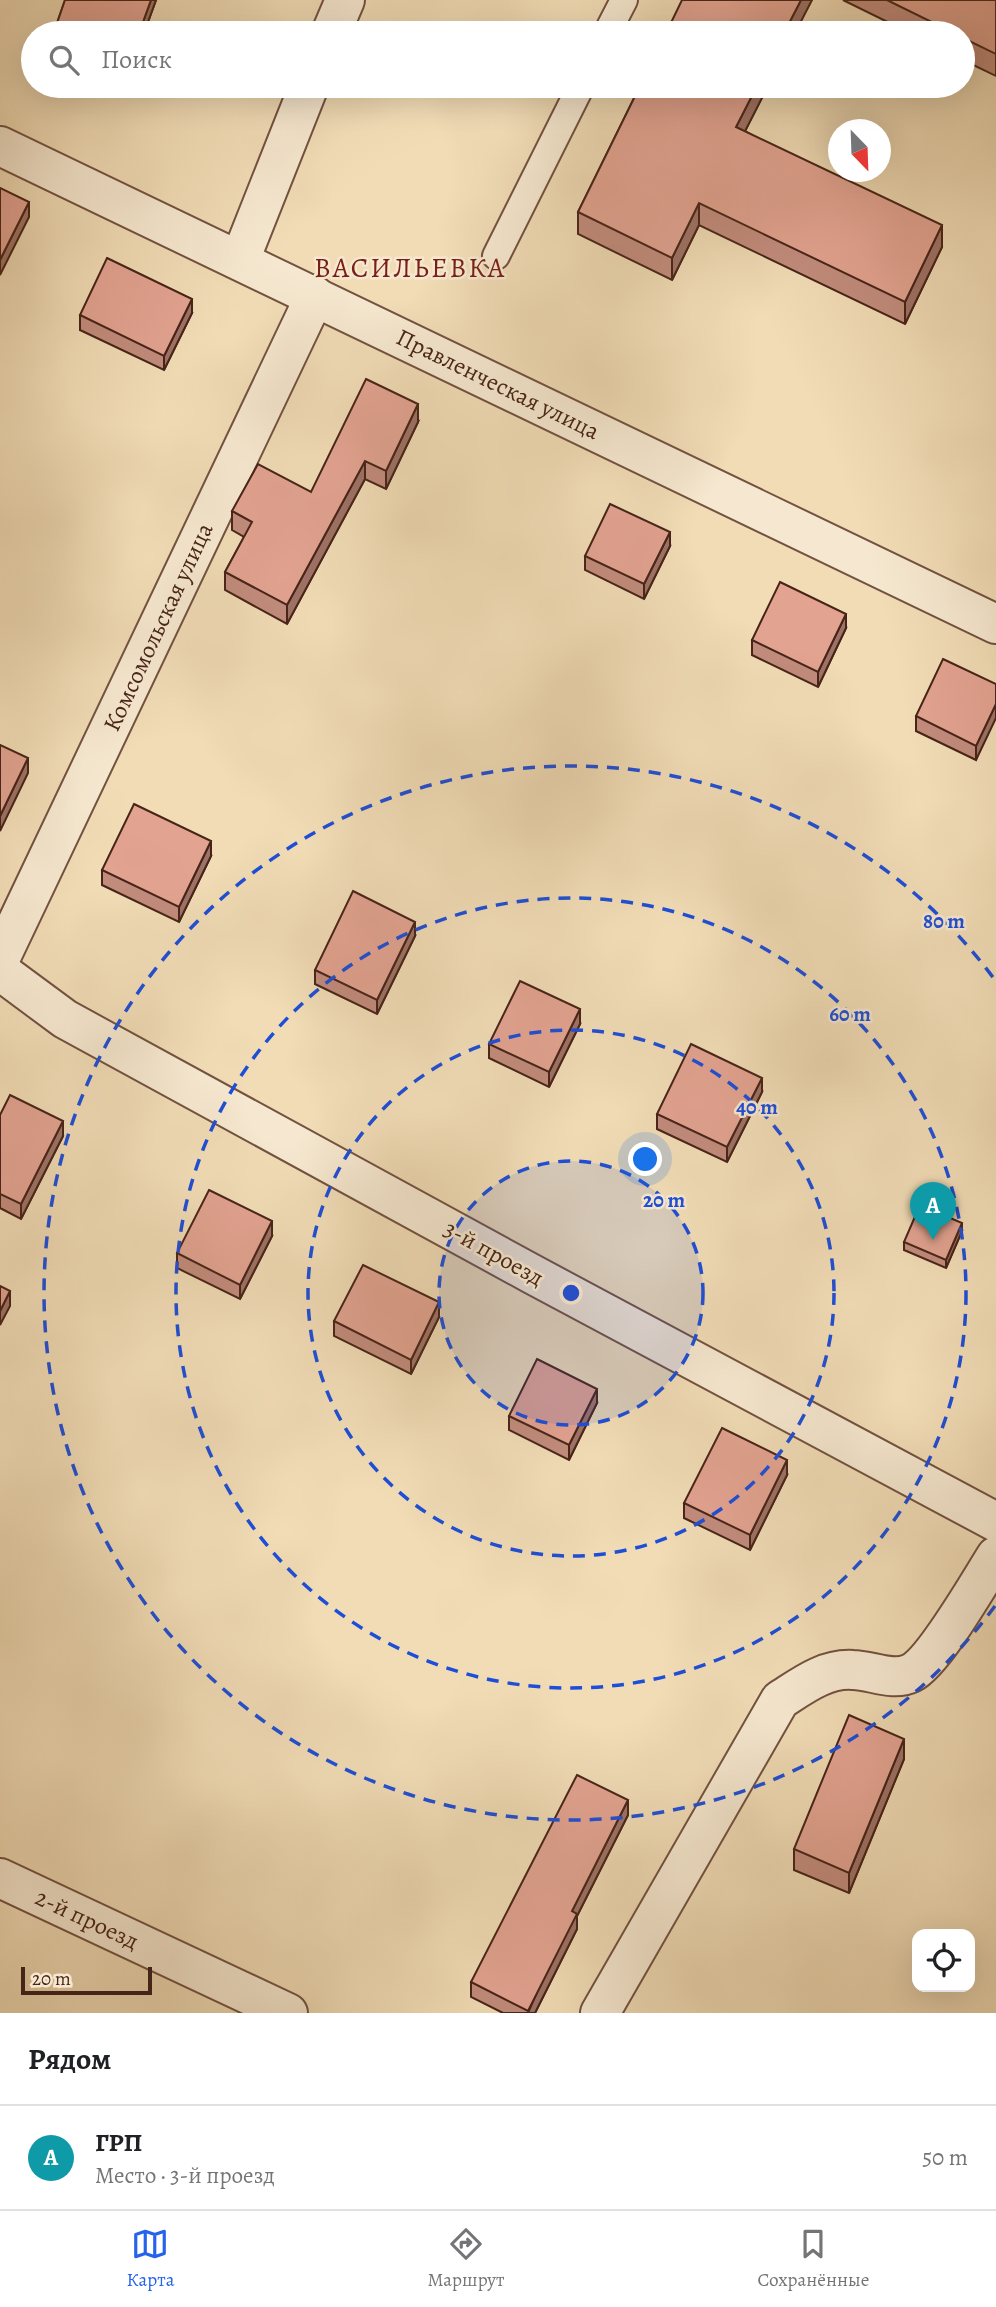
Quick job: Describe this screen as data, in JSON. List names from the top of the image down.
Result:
{
  "streets": {
    "street": [
      "Правленческая улица",
      "Комсомольская улица",
      "3-й проезд",
      "2-й проезд"
    ]
  },
  "crossings": [
    ["Правленческая улица", "Комсомольская улица"]
  ],
  "districts": ["ВАСИЛЬЕВКА"],
  "scale_bar": "20 m",
  "north": "bottom right",
  "page": {
    "search": "Поиск",
    "pins": "A",
    "scale": "20 m",
    "heading": "Рядом",
    "list": [
      {
        "mark": "A",
        "name": "ГРП",
        "note": "Место · 3-й проезд",
        "value": "50 m"
      }
    ],
    "nav": ["Карта", "Маршрут", "Сохранённые"]
  },
  "rings": [
    "80 m",
    "60 m",
    "40 m",
    "20 m"
  ]
}
